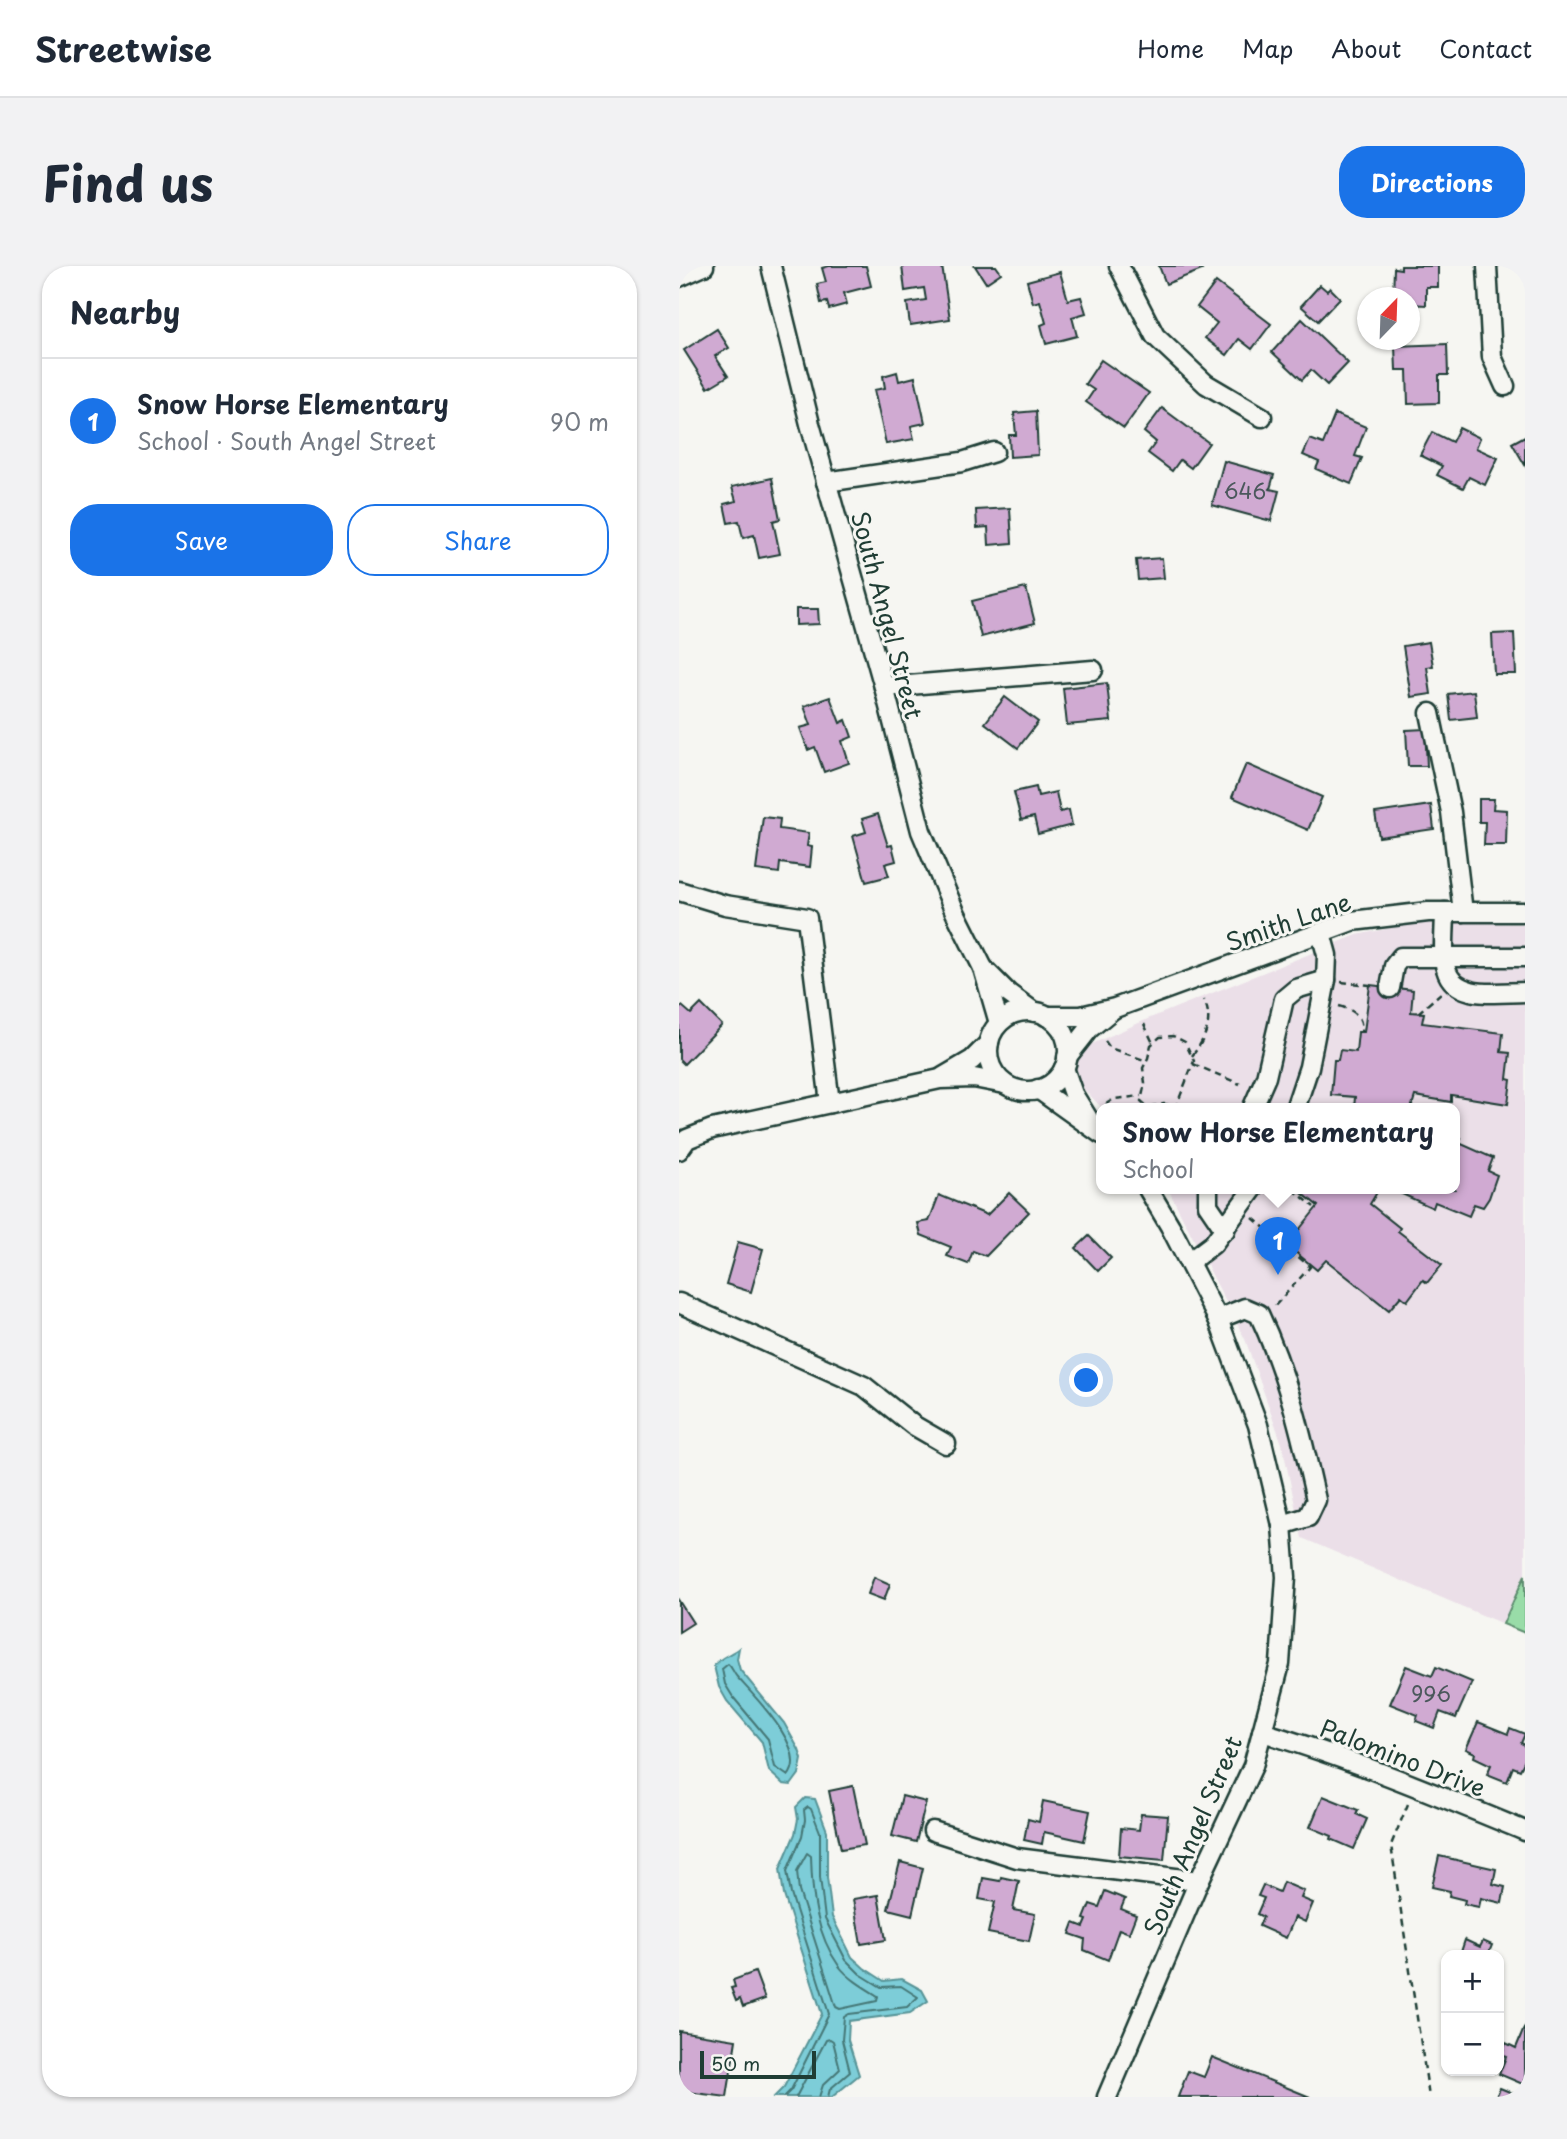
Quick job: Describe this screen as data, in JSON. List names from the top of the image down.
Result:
{
  "streets": {
    "street": ["South Angel Street", "Smith Lane", "Palomino Drive"]
  },
  "crossings": [
    ["South Angel Street", "Smith Lane"],
    ["South Angel Street", "Palomino Drive"]
  ],
  "house_numbers": ["646", "996"],
  "scale_bar": "50 m",
  "north": "top right",
  "page": {
    "header": "Streetwise",
    "nav": [
      "Home",
      "Map",
      "About",
      "Contact"
    ],
    "title": "Find us",
    "buttons": [
      "Directions",
      ["Save", "Share"]
    ],
    "heading": "Nearby",
    "list": [
      {
        "mark": "1",
        "name": "Snow Horse Elementary",
        "note": "School · South Angel Street",
        "value": "90 m"
      }
    ],
    "popup": ["Snow Horse Elementary", "School"],
    "pins": "1",
    "map_buttons": ["+", "−"],
    "scale": "50 m"
  }
}
